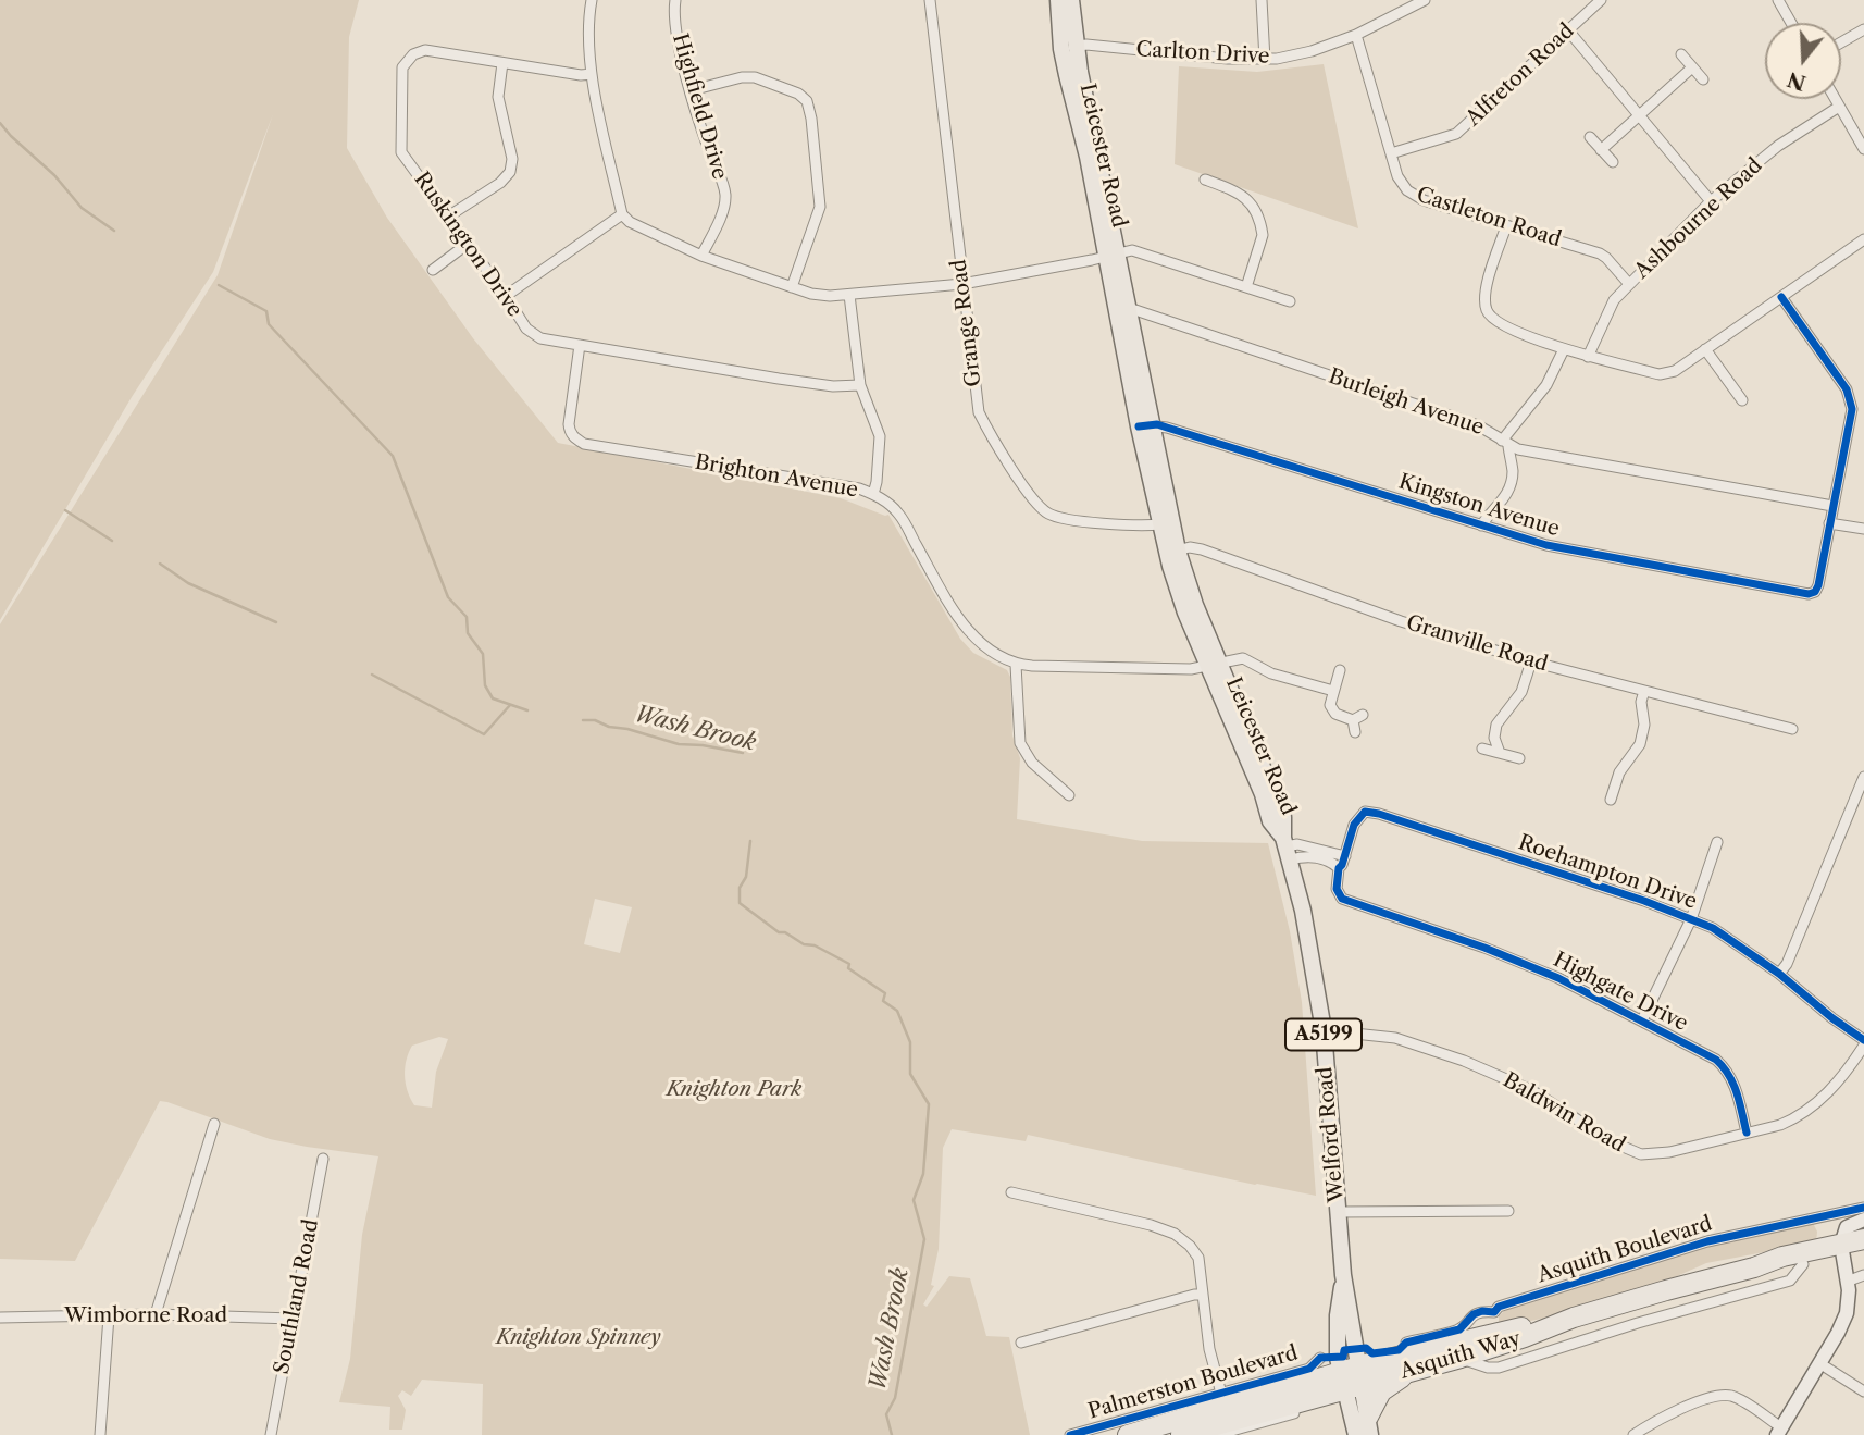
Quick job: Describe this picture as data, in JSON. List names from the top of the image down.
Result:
{
  "streets": {
    "highway": ["Asquith Way"],
    "main road": ["Leicester Road", "A5199", "Welford Road"],
    "street": [
      "Carlton Drive",
      "Alfreton Road",
      "Highfield Drive",
      "Castleton Road",
      "Ashbourne Road",
      "Ruskington Drive",
      "Grange Road",
      "Burleigh Avenue",
      "Brighton Avenue",
      "Kingston Avenue",
      "Granville Road",
      "Roehampton Drive",
      "Highgate Drive",
      "Baldwin Road",
      "Asquith Boulevard",
      "Southland Road",
      "Wimborne Road",
      "Palmerston Boulevard"
    ]
  },
  "crossings": [
    ["Carlton Drive", "Leicester Road"],
    ["Carlton Drive", "Castleton Road"],
    ["Alfreton Road", "Castleton Road"],
    ["Leicester Road", "Grange Road"],
    ["Leicester Road", "Burleigh Avenue"],
    ["Leicester Road", "Brighton Avenue"],
    ["Leicester Road", "Kingston Avenue"],
    ["Leicester Road", "Granville Road"],
    ["Leicester Road", "Welford Road"],
    ["Castleton Road", "Ashbourne Road"],
    ["Ruskington Drive", "Brighton Avenue"],
    ["Roehampton Drive", "Highgate Drive"],
    ["Roehampton Drive", "Baldwin Road"],
    ["Highgate Drive", "Baldwin Road"],
    ["Baldwin Road", "Welford Road"],
    ["Welford Road", "Asquith Way"],
    ["Southland Road", "Wimborne Road"]
  ],
  "water": ["Wash Brook"],
  "parks": ["Knighton Park", "Knighton Spinney"],
  "north": "bottom"
}
